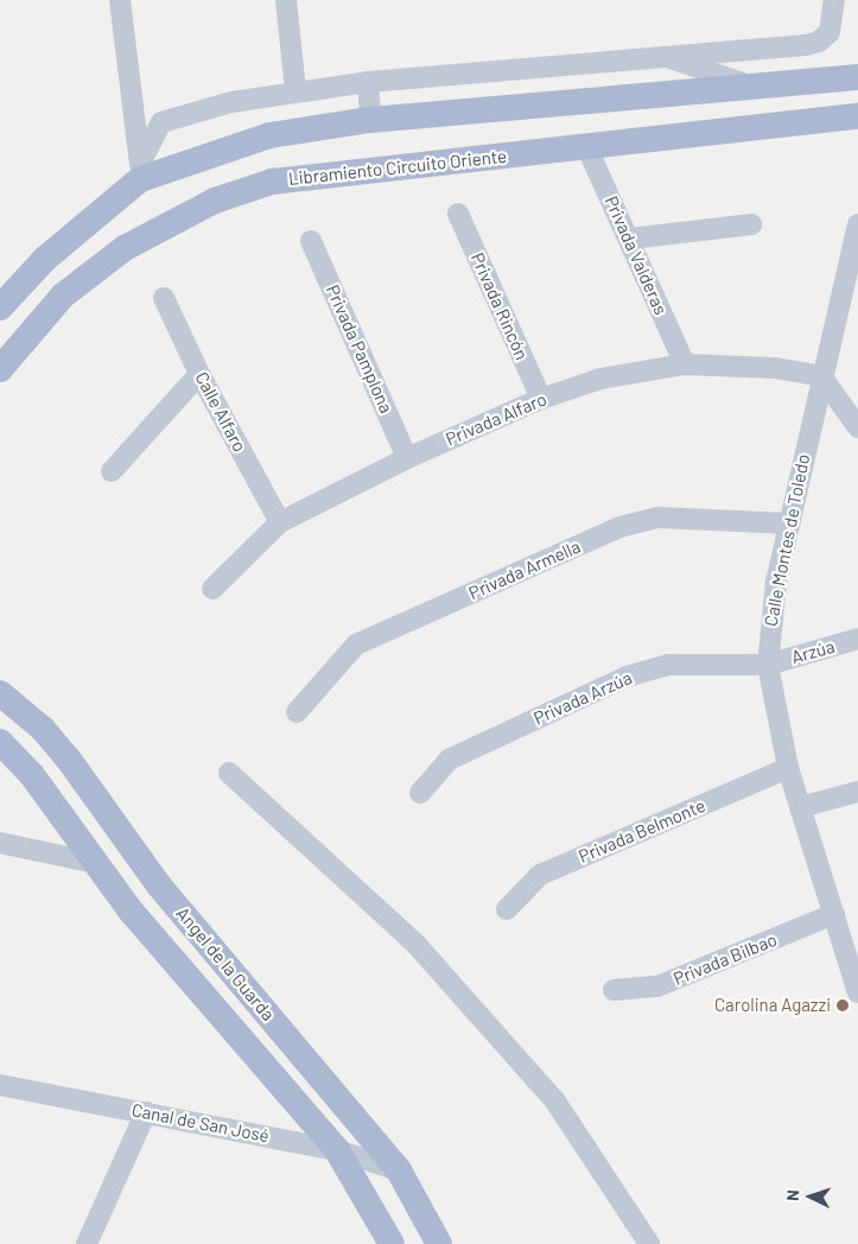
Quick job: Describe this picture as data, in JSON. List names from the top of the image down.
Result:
{
  "streets": {
    "main road": ["Libramiento Circuito Oriente", "Angel de la Guarda"],
    "street": [
      "Privada Valderas",
      "Privada Rincón",
      "Privada Pamplona",
      "Calle Alfaro",
      "Privada Alfaro",
      "Calle Montes de Toledo",
      "Privada Armella",
      "Arzúa",
      "Privada Arzúa",
      "Privada Belmonte",
      "Privada Bilbao",
      "Canal de San José"
    ]
  },
  "crossings": [
    ["Libramiento Circuito Oriente", "Privada Valderas"],
    ["Privada Valderas", "Privada Alfaro"],
    ["Privada Rincón", "Privada Alfaro"],
    ["Privada Pamplona", "Privada Alfaro"],
    ["Calle Alfaro", "Privada Alfaro"],
    ["Privada Alfaro", "Calle Montes de Toledo"],
    ["Calle Montes de Toledo", "Privada Armella"],
    ["Calle Montes de Toledo", "Arzúa"],
    ["Calle Montes de Toledo", "Privada Arzúa"],
    ["Calle Montes de Toledo", "Privada Belmonte"],
    ["Calle Montes de Toledo", "Privada Bilbao"],
    ["Arzúa", "Privada Arzúa"],
    ["Angel de la Guarda", "Canal de San José"]
  ],
  "places": ["Carolina Agazzi"],
  "north": "left"
}
